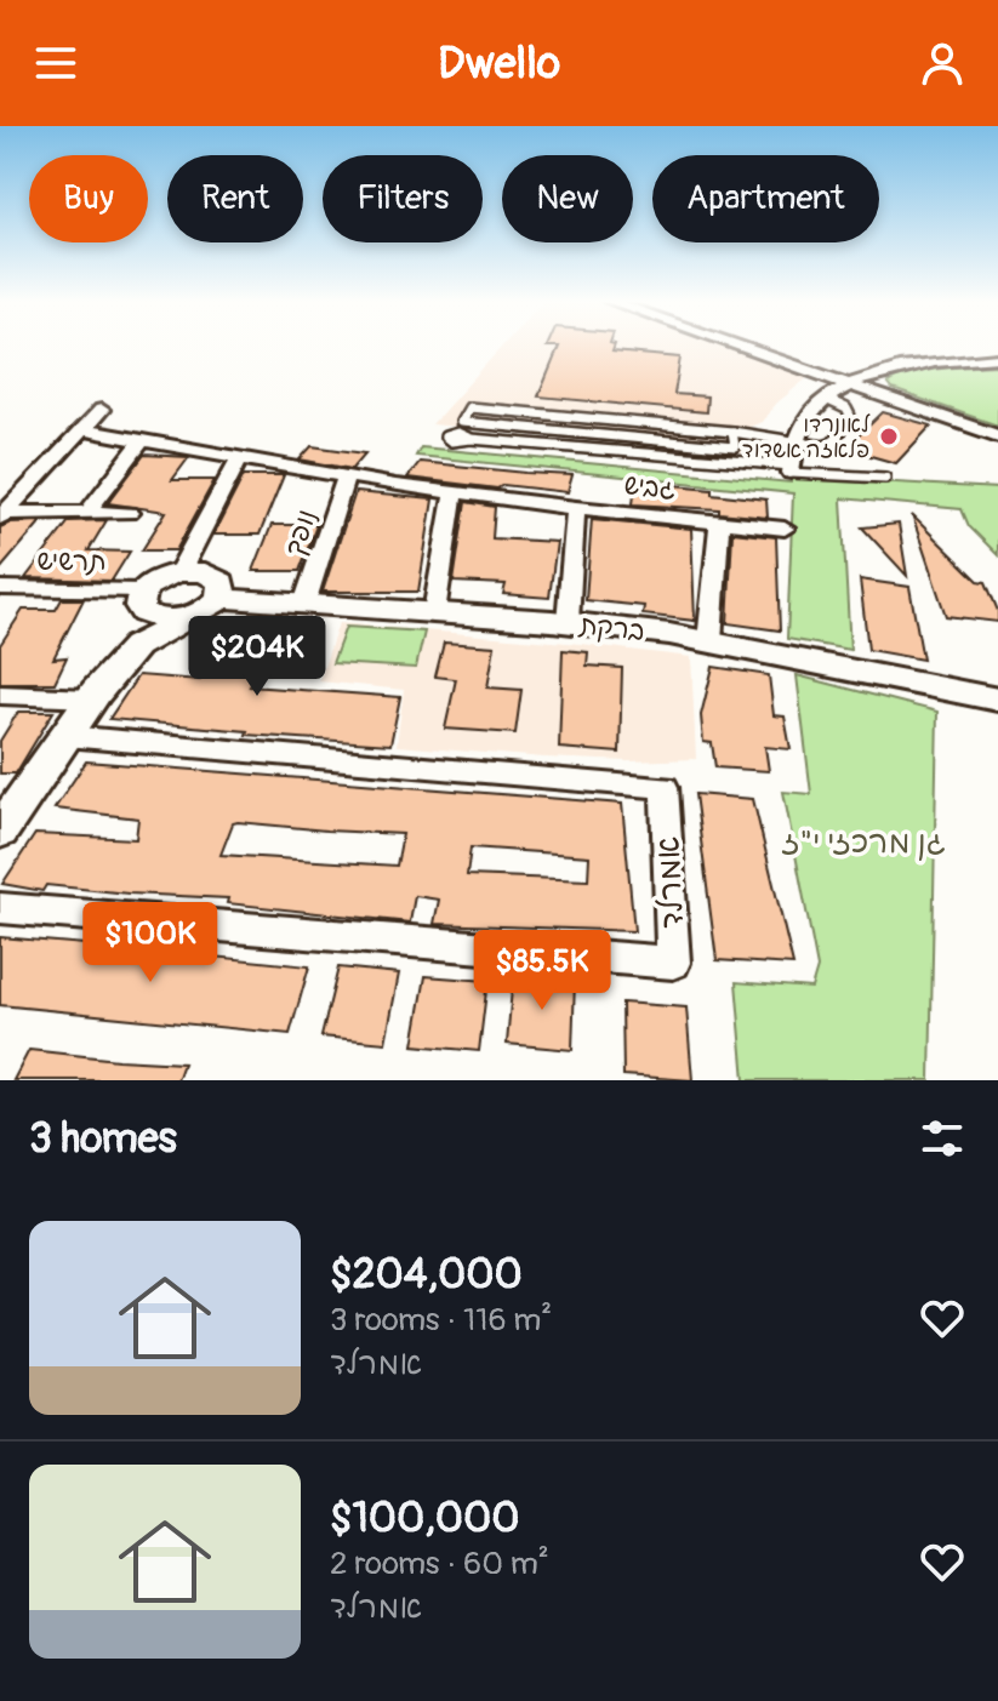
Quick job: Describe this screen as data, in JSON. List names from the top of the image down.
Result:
{
  "streets": {
    "street": [
      "גביש",
      "נופך",
      "תרשיש",
      "ברקת",
      "אמרלד"
    ]
  },
  "crossings": [
    ["גביש", "נופך"],
    ["נופך", "ברקת"]
  ],
  "parks": ["גן מרכזי י\"ז"],
  "places": ["לאונרדו פלאזה אשדוד"],
  "page": {
    "header": "Dwello",
    "chip": [
      "Buy",
      "Rent",
      "Filters",
      "New",
      "Apartment"
    ],
    "price": ["$204K", "$100K", "$85.5K"],
    "heading": "3 homes",
    "list": [
      {
        "name": "$204,000",
        "note": "3 rooms · 116 m² · אמרלד"
      },
      {
        "name": "$100,000",
        "note": "2 rooms · 60 m² · אמרלד"
      }
    ]
  }
}
